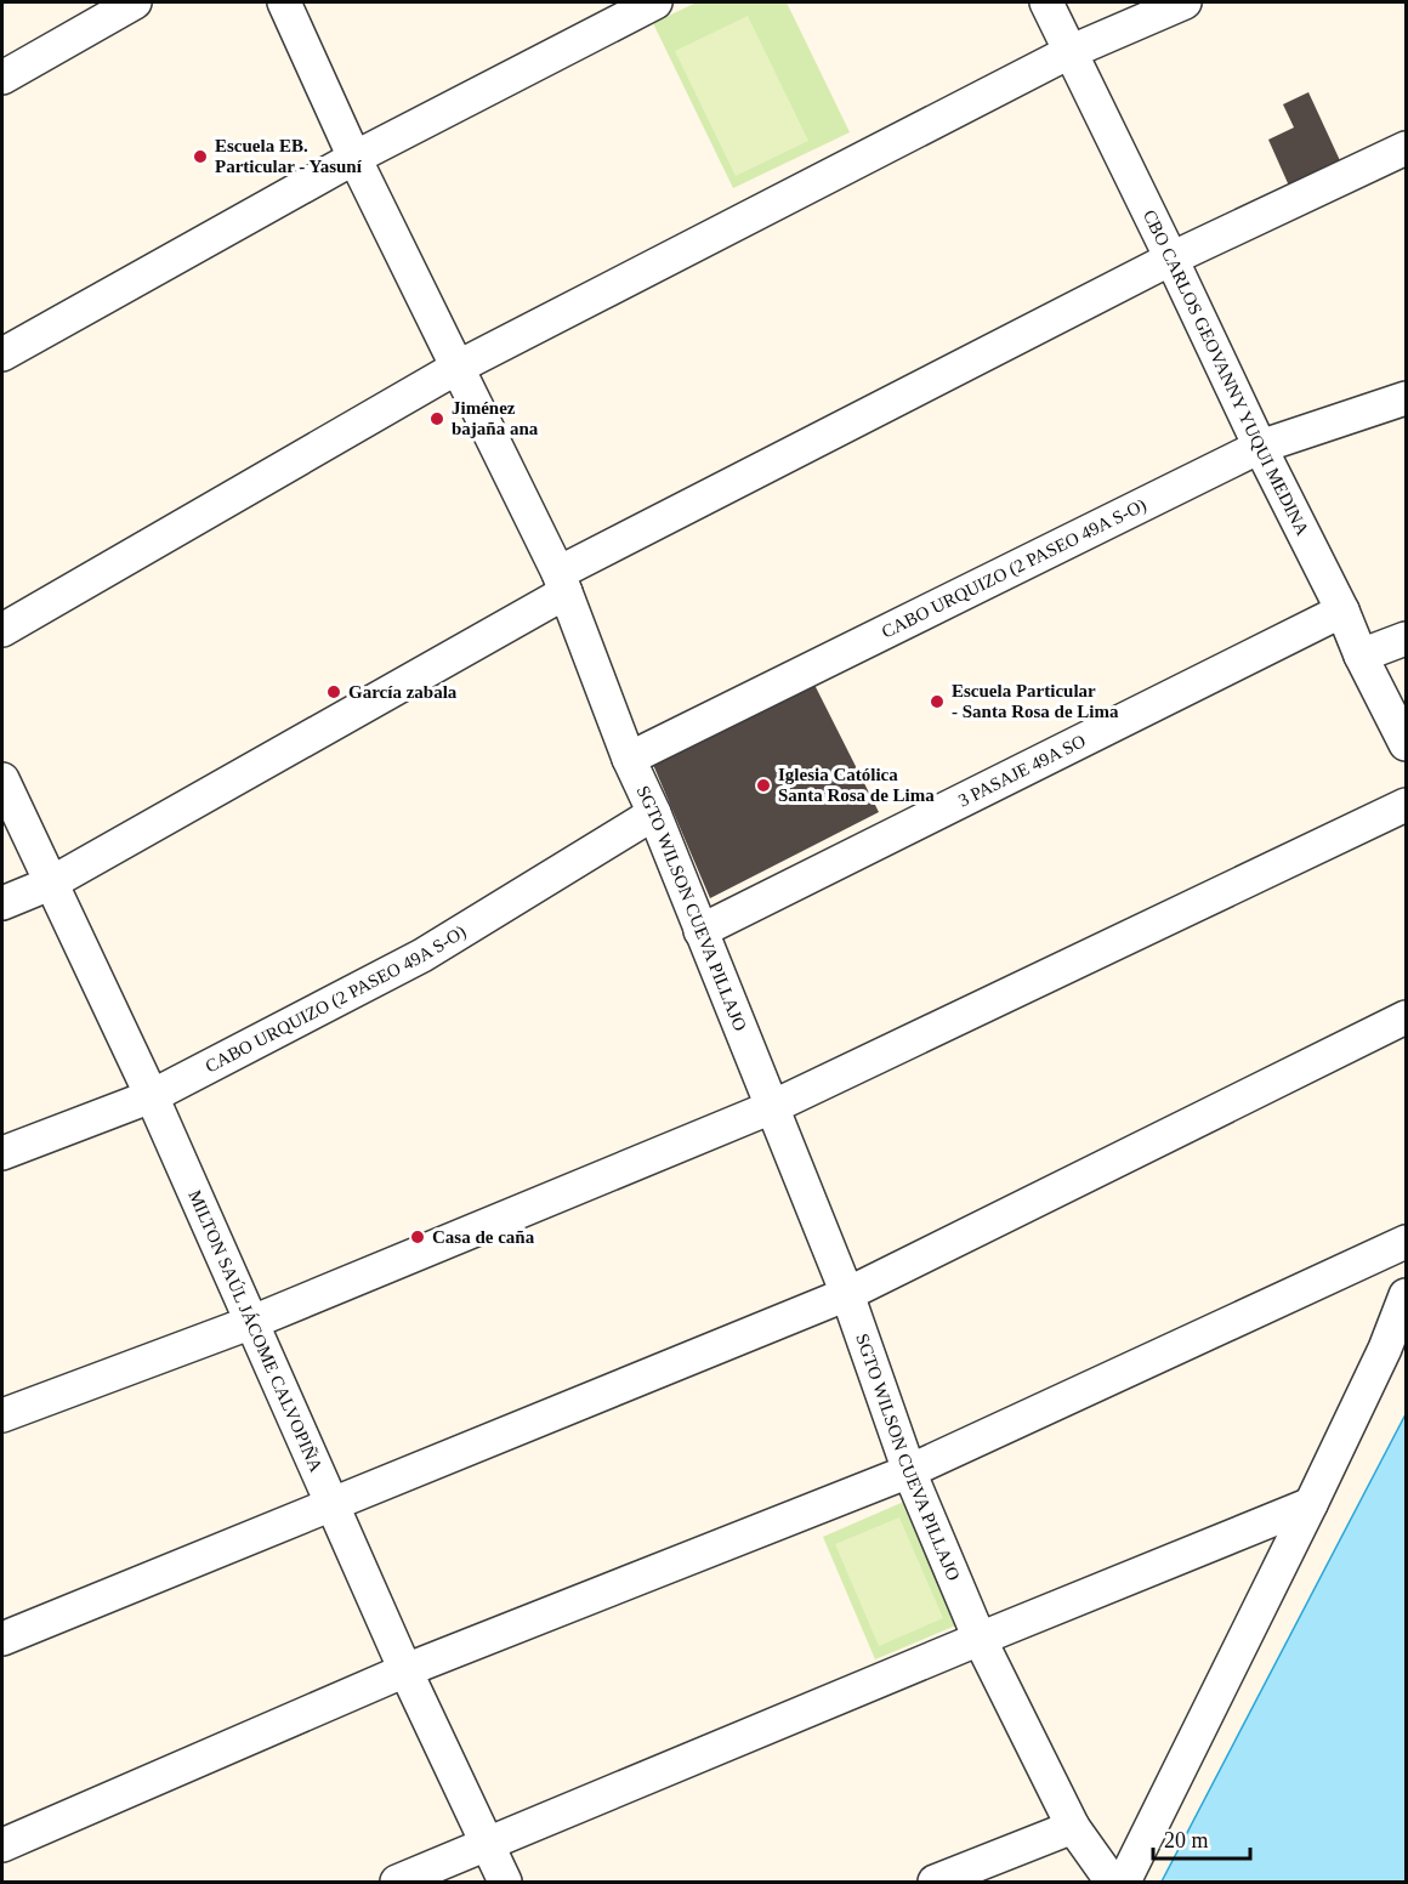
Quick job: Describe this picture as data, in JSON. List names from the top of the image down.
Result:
{
  "streets": {
    "street": [
      "CBO CARLOS GEOVANNY YUQUI MEDINA",
      "CABO URQUIZO (2 PASEO 49A S-O)",
      "3 PASAJE 49A SO",
      "SGTO WILSON CUEVA PILLAJO",
      "MILTON SAÚL JÁCOME CALVOPIÑA"
    ]
  },
  "crossings": [
    ["CBO CARLOS GEOVANNY YUQUI MEDINA", "CABO URQUIZO (2 PASEO 49A S-O)"],
    ["CBO CARLOS GEOVANNY YUQUI MEDINA", "3 PASAJE 49A SO"],
    ["CABO URQUIZO (2 PASEO 49A S-O)", "SGTO WILSON CUEVA PILLAJO"],
    ["CABO URQUIZO (2 PASEO 49A S-O)", "MILTON SAÚL JÁCOME CALVOPIÑA"],
    ["3 PASAJE 49A SO", "SGTO WILSON CUEVA PILLAJO"]
  ],
  "places": [
    "Escuela EB. Particular - Yasuní",
    "Jiménez bajaña ana",
    "García zabala",
    "Escuela Particular - Santa Rosa de Lima",
    "Iglesia Católica Santa Rosa de Lima",
    "Casa de caña"
  ],
  "scale_bar": "20 m"
}
